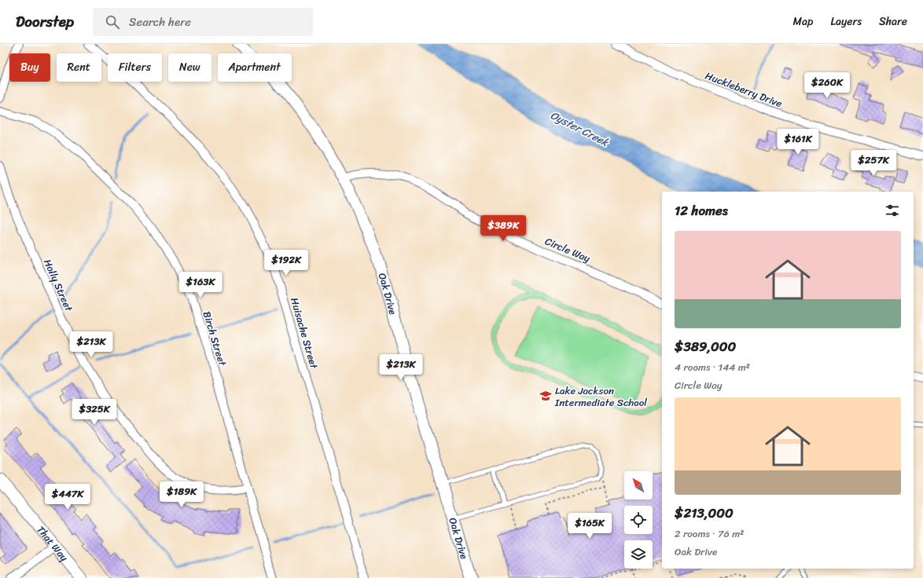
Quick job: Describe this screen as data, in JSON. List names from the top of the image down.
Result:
{
  "streets": {
    "street": [
      "Huckleberry Drive",
      "Circle Way",
      "Holly Street",
      "Oak Drive",
      "Huisache Street",
      "Birch Street",
      "That Way"
    ]
  },
  "crossings": [
    ["Circle Way", "Oak Drive"],
    ["Holly Street", "Birch Street"]
  ],
  "water": ["Oyster Creek"],
  "places": {
    "school or university": ["Lake Jackson Intermediate School"]
  },
  "north": "top left",
  "page": {
    "header": "Doorstep",
    "search": "Search here",
    "nav": ["Map", "Layers", "Share"],
    "chip": [
      "Buy",
      "Rent",
      "Filters",
      "New",
      "Apartment"
    ],
    "price": [
      "$260K",
      "$161K",
      "$257K",
      "$389K",
      "$192K",
      "$163K",
      "$213K",
      "$213K",
      "$325K",
      "$189K",
      "$447K",
      "$165K"
    ],
    "heading": "12 homes",
    "list": [
      {
        "name": "$389,000",
        "note": "4 rooms · 144 m² · Circle Way"
      },
      {
        "name": "$213,000",
        "note": "2 rooms · 76 m² · Oak Drive"
      }
    ]
  }
}
